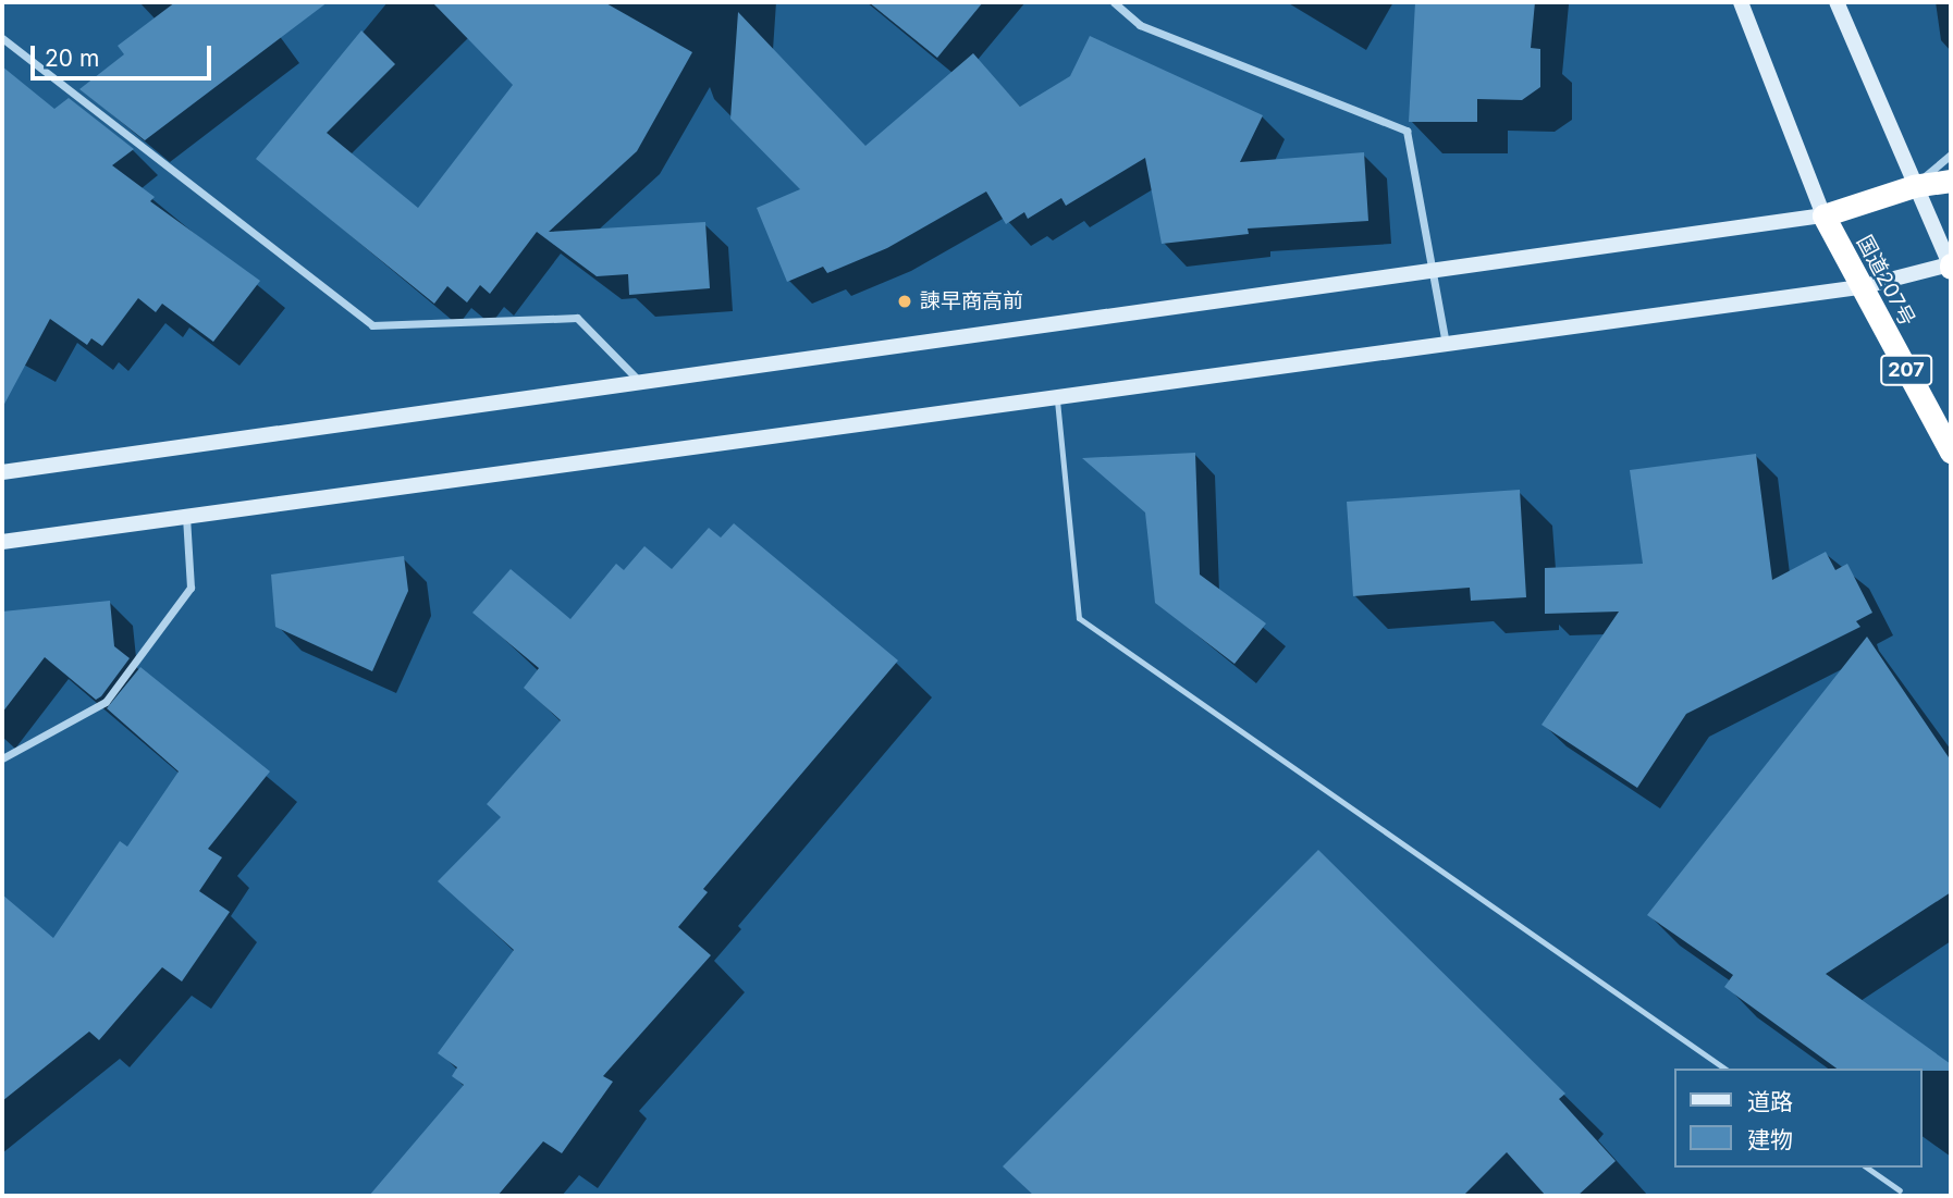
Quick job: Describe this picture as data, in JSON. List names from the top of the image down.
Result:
{
  "streets": {
    "highway": ["国道207号", "207"]
  },
  "places": ["諫早商高前"],
  "legend": ["道路", "建物"],
  "scale_bar": "20 m"
}
